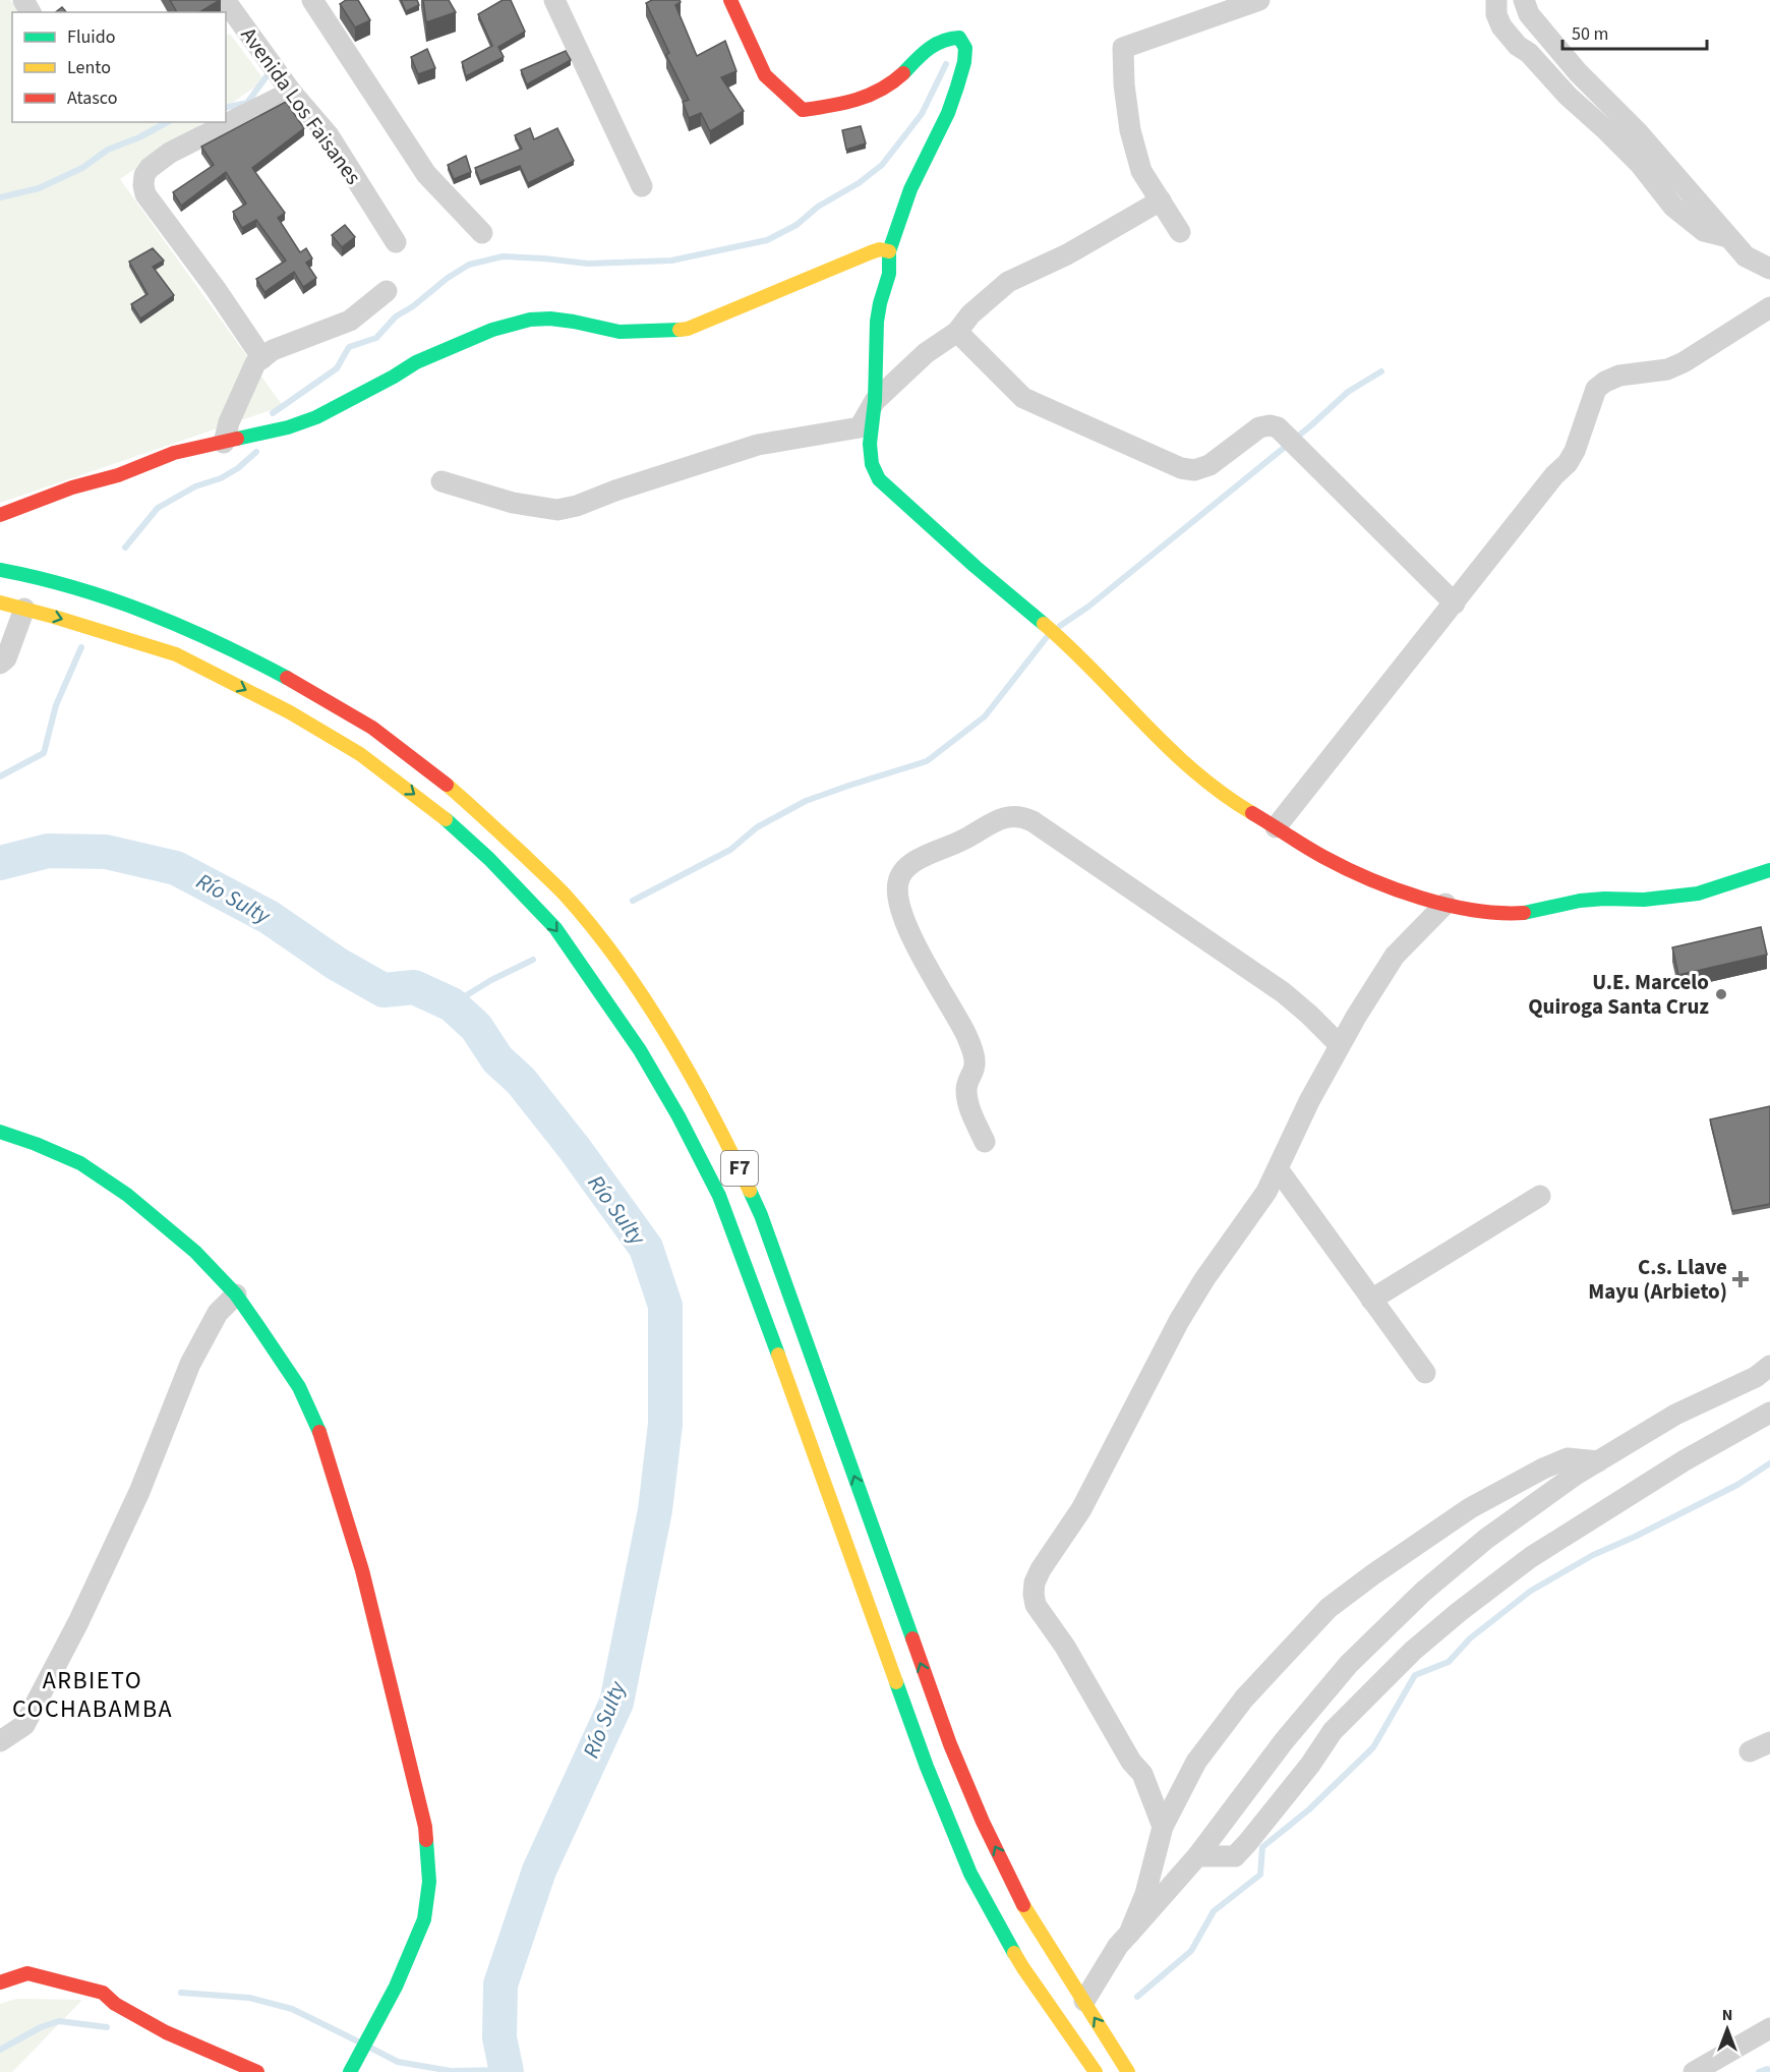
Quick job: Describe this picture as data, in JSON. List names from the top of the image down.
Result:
{
  "streets": {
    "main road": ["F7"],
    "street": ["Avenida Los Faisanes"]
  },
  "districts": ["ARBIETO COCHABAMBA"],
  "water": ["Río Sulty"],
  "places": {
    "other": ["U.E. Marcelo Quiroga Santa Cruz"],
    "health": ["C.s. Llave Mayu (Arbieto)"]
  },
  "legend": ["Fluido", "Lento", "Atasco"],
  "scale_bar": "50 m",
  "north": "top"
}
